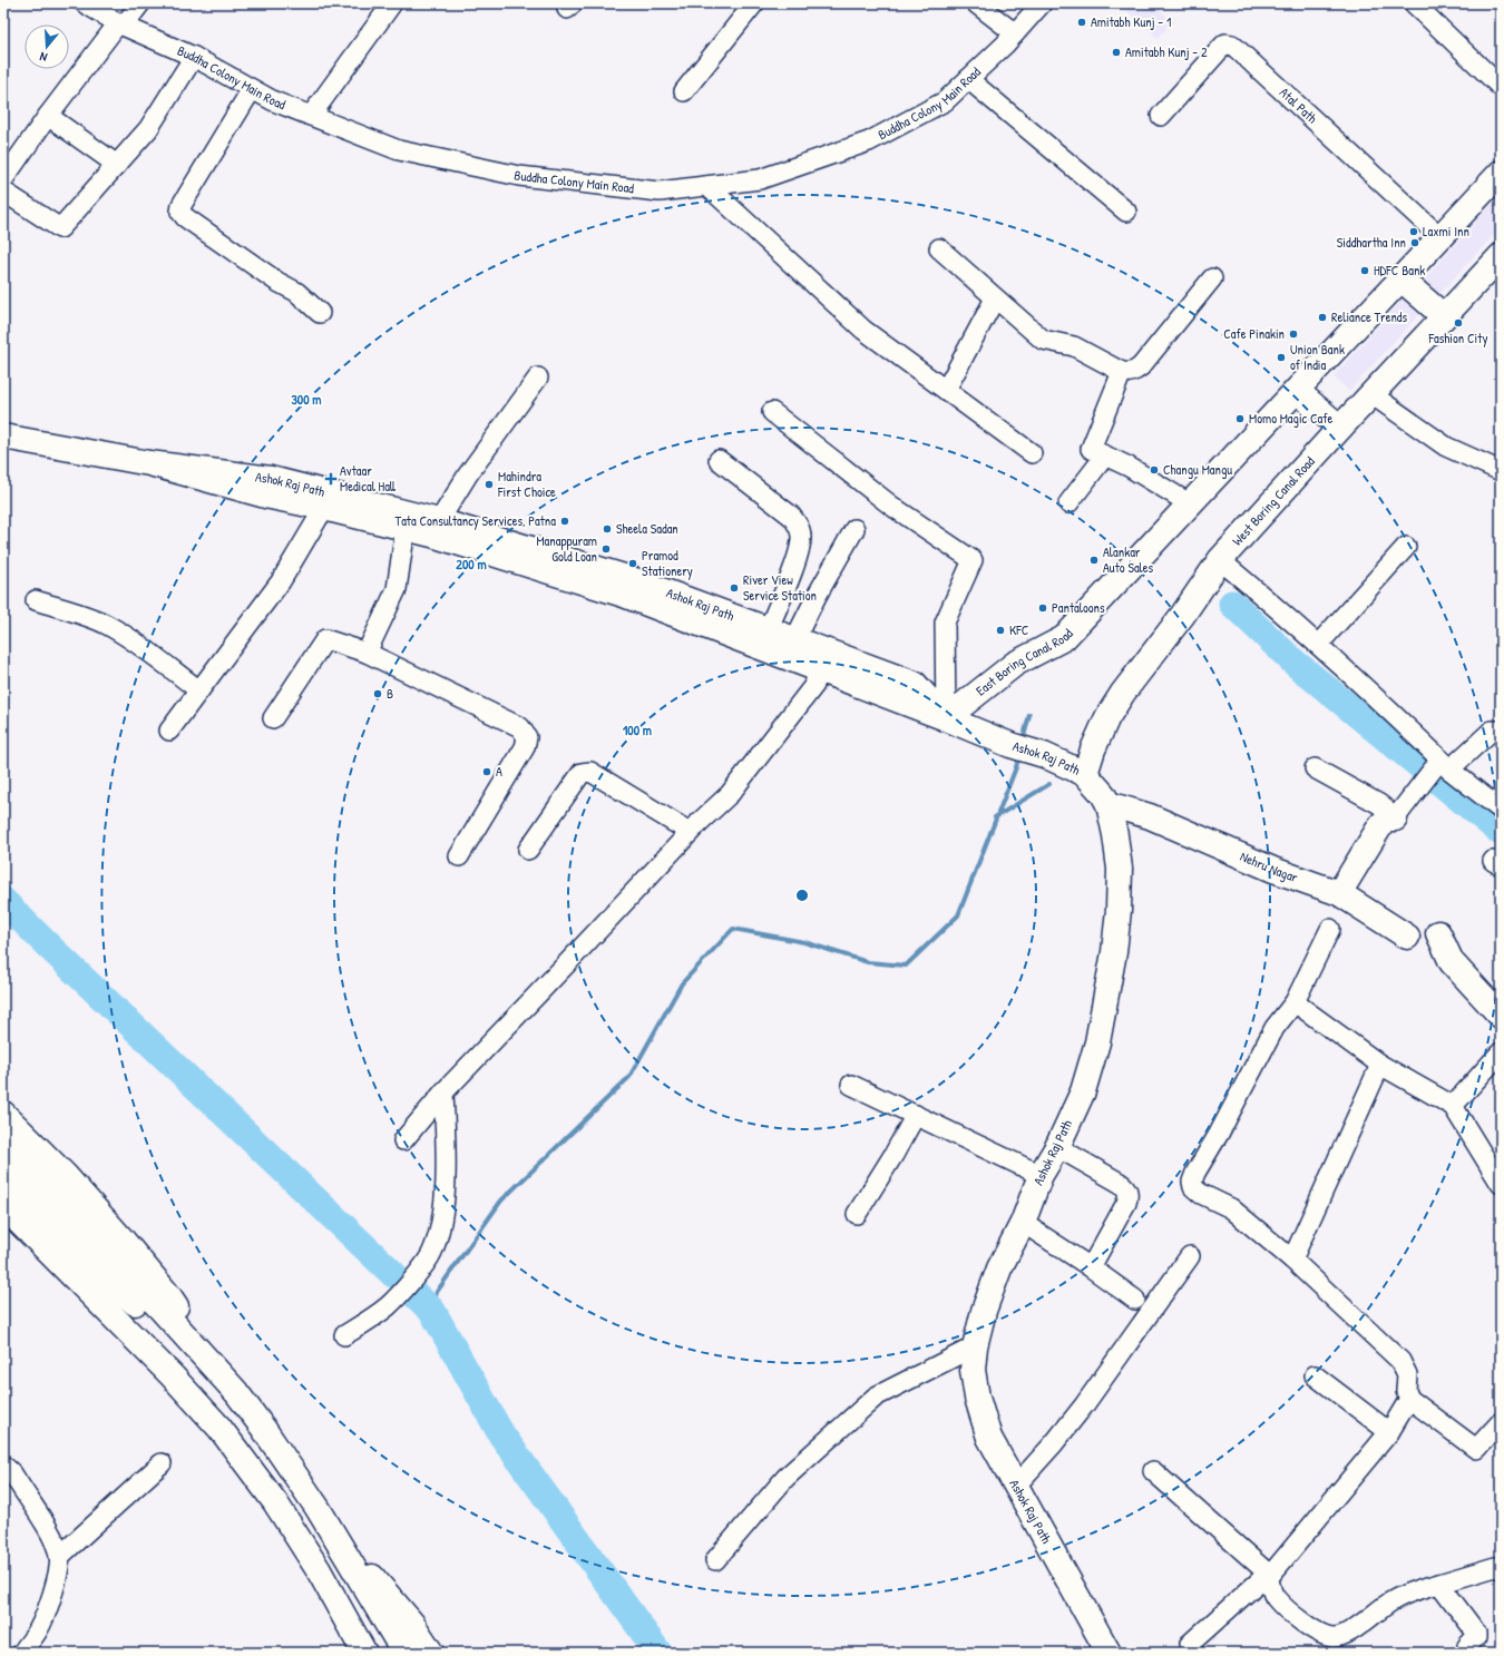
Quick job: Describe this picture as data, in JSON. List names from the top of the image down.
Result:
{
  "streets": {
    "main road": [
      "Ashok Raj Path",
      "West Boring Canal Road",
      "East Boring Canal Road",
      "Nehru Nagar"
    ],
    "street": ["Buddha Colony Main Road", "Atal Path"]
  },
  "crossings": [
    ["Atal Path", "East Boring Canal Road"],
    ["Ashok Raj Path", "West Boring Canal Road"],
    ["Ashok Raj Path", "East Boring Canal Road"],
    ["Ashok Raj Path", "Nehru Nagar"]
  ],
  "places": {
    "other": [
      "Amitabh Kunj - 1",
      "Amitabh Kunj - 2",
      "Laxmi Inn",
      "Siddhartha Inn",
      "HDFC Bank",
      "Reliance Trends",
      "Fashion City",
      "Cafe Pinakin",
      "Union Bank of India",
      "Momo Magic Cafe",
      "Changu Mangu",
      "Mahindra First Choice",
      "Tata Consultancy Services, Patna",
      "Sheela Sadan",
      "Manappuram Gold Loan",
      "Alankar Auto Sales",
      "Pramod Stationery",
      "River View Service Station",
      "Pantaloons",
      "KFC",
      "B",
      "A"
    ],
    "health": ["Avtaar Medical Hall"]
  },
  "north": "bottom",
  "rings": ["300 m", "200 m", "100 m"]
}
